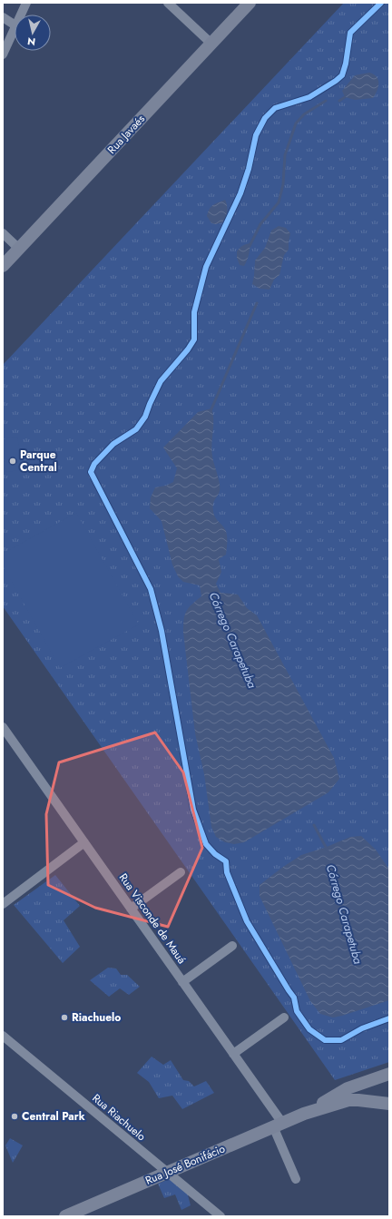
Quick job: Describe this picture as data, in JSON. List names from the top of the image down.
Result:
{
  "streets": {
    "street": [
      "Rua Javaés",
      "Rua Visconde de Mauá",
      "Rua Riachuelo",
      "Rua José Bonifácio"
    ]
  },
  "crossings": [
    ["Rua Visconde de Mauá", "Rua José Bonifácio"],
    ["Rua Riachuelo", "Rua José Bonifácio"]
  ],
  "water": ["Córrego Carapetuba"],
  "places": ["Parque Central", "Riachuelo", "Central Park"],
  "north": "bottom"
}
